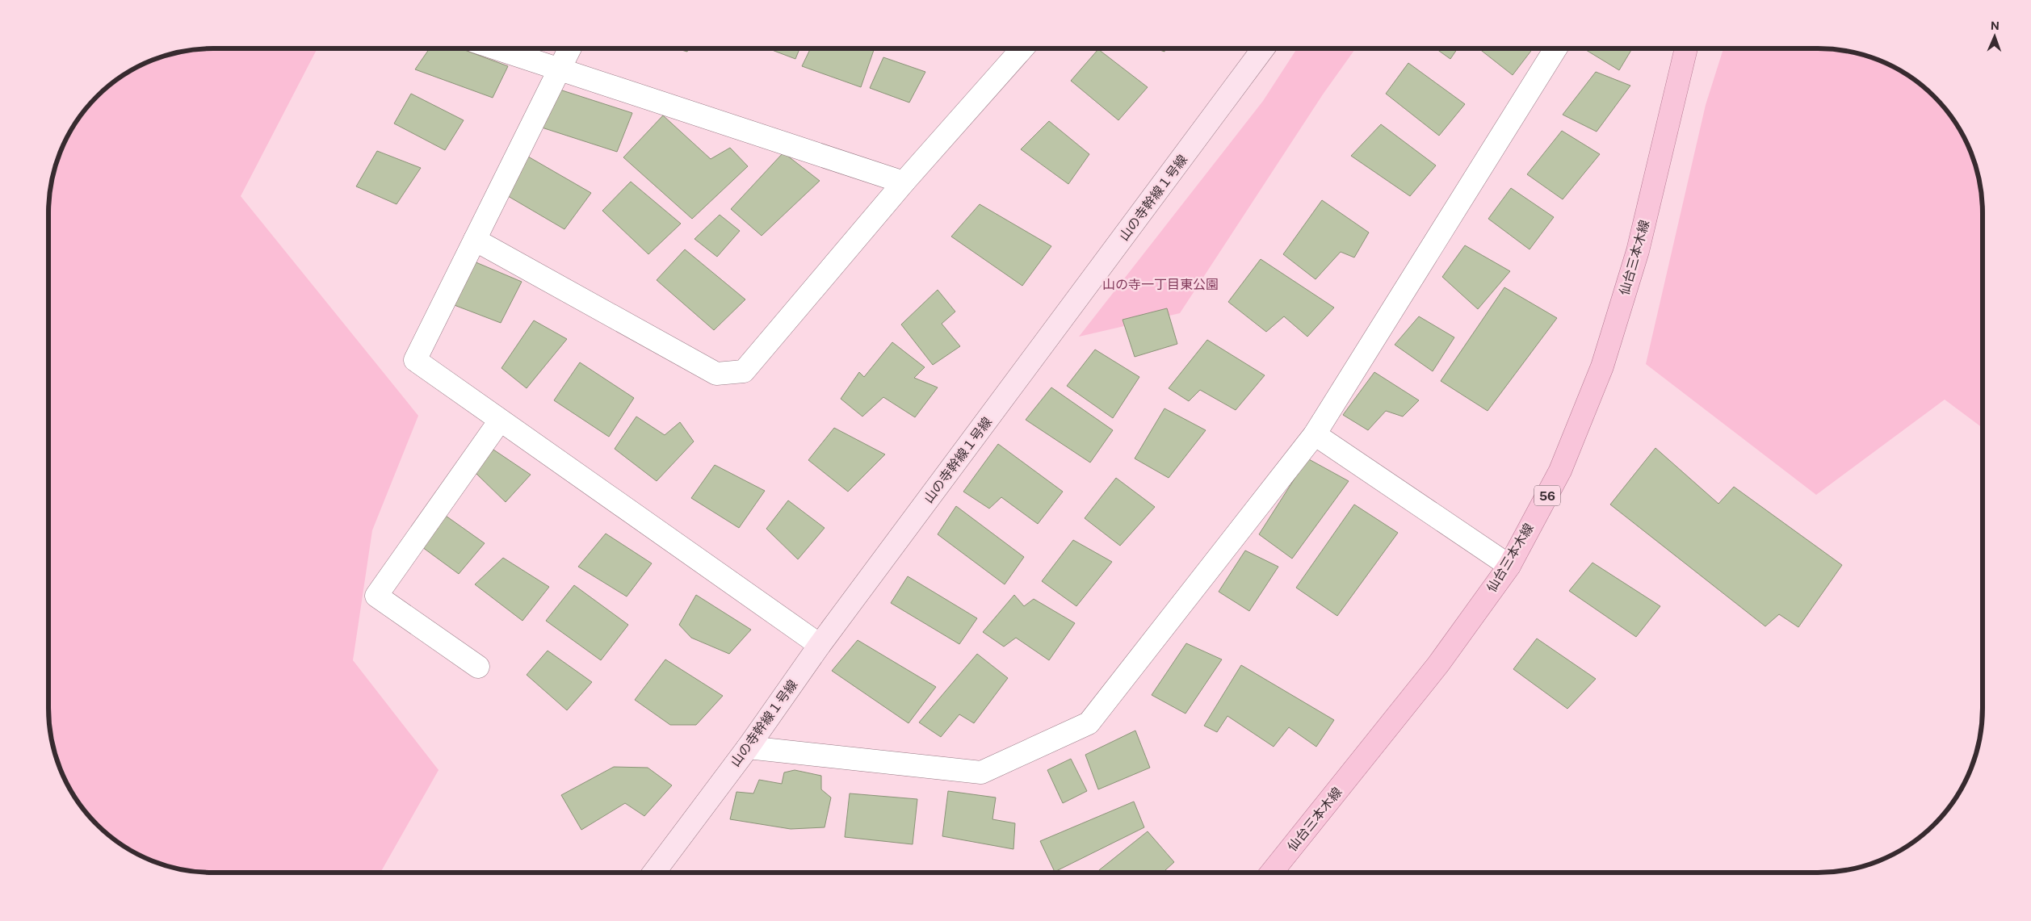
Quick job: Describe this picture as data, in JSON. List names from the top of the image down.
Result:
{
  "streets": {
    "main road": ["仙台三本木線", "56"],
    "street": ["山の寺幹線１号線"]
  },
  "parks": ["山の寺一丁目東公園"],
  "north": "top"
}
